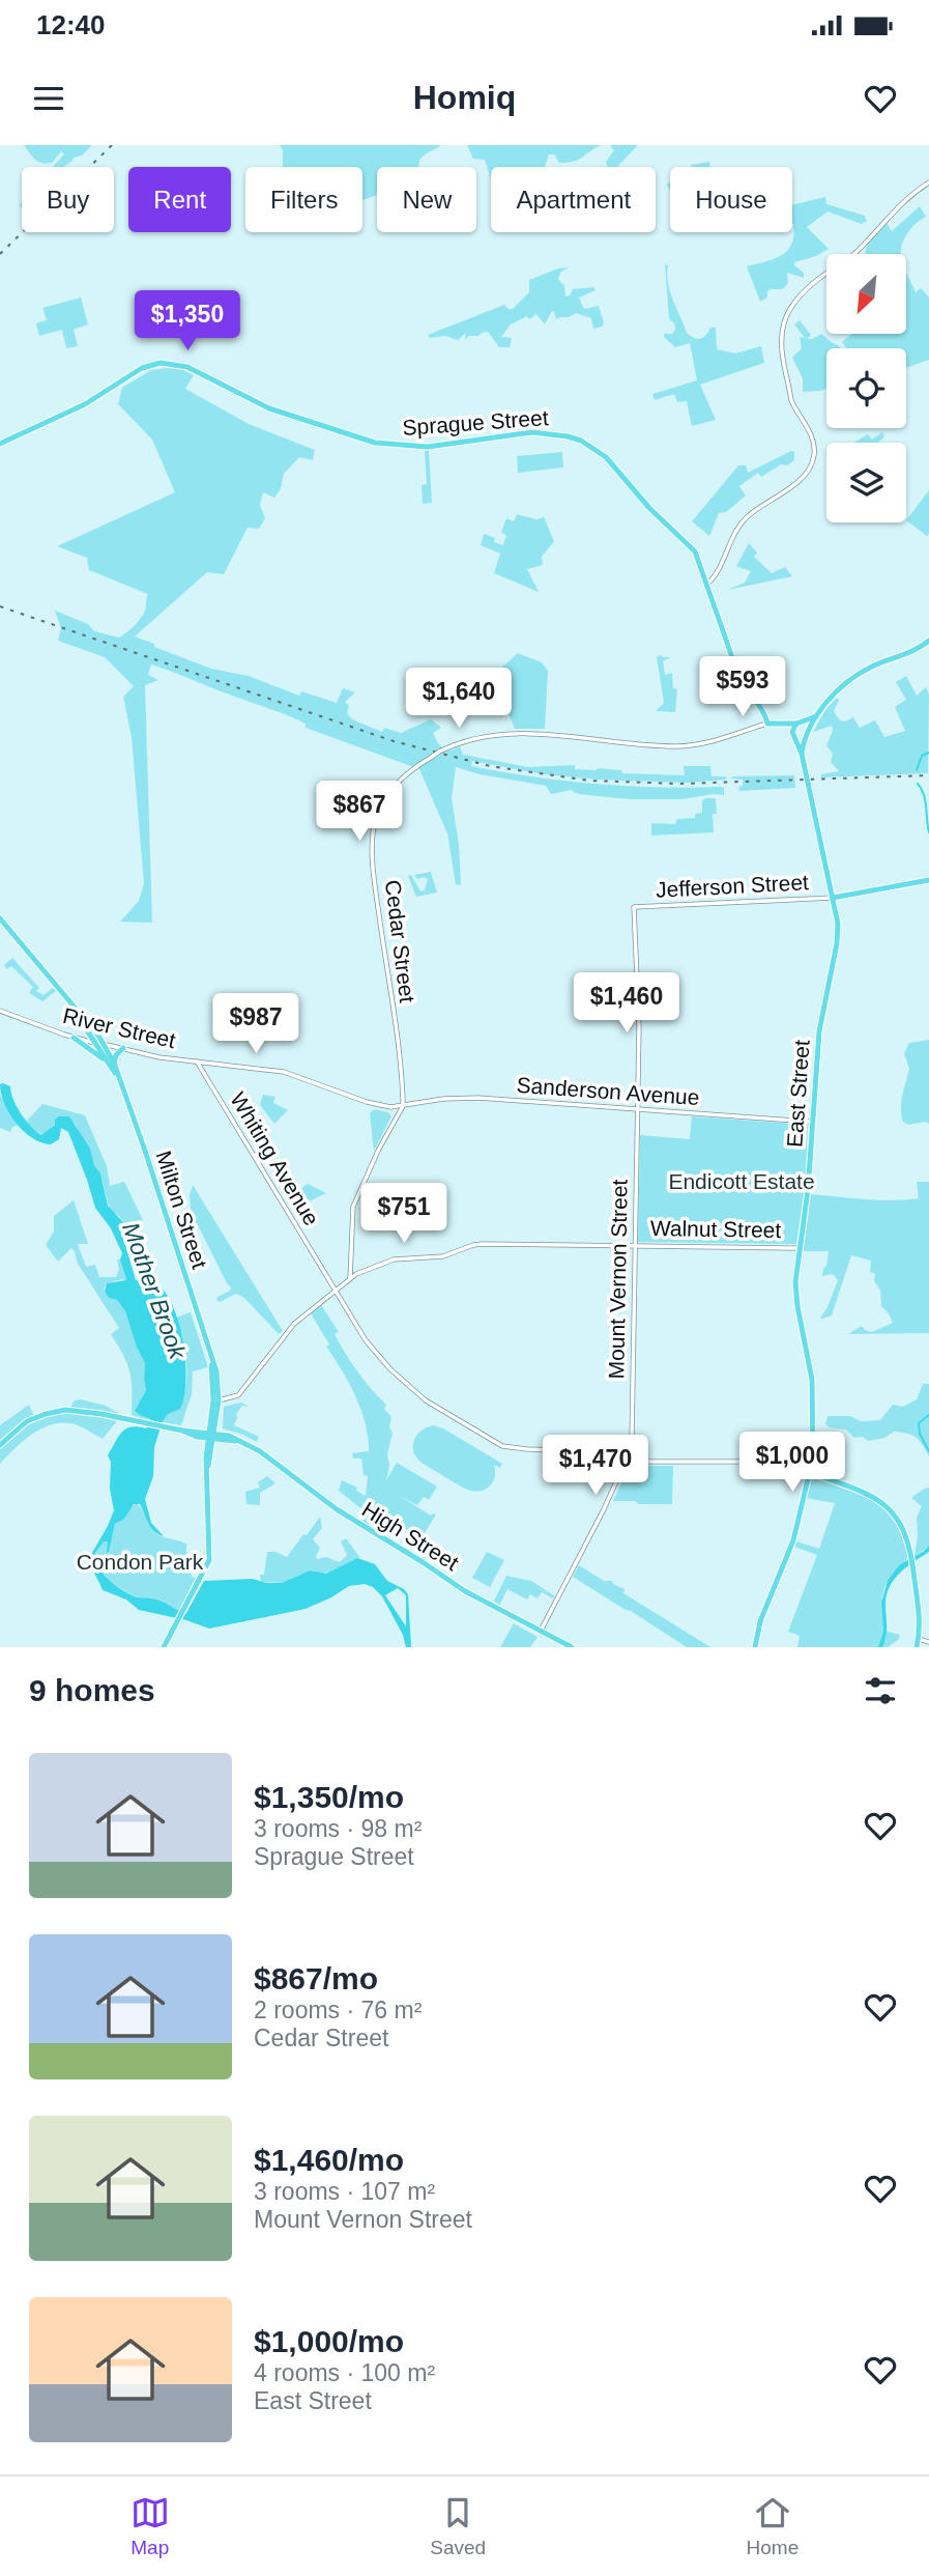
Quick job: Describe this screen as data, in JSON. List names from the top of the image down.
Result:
{
  "streets": {
    "main road": [
      "Sprague Street",
      "East Street",
      "Milton Street",
      "High Street"
    ],
    "street": [
      "Jefferson Street",
      "Cedar Street",
      "River Street",
      "Sanderson Avenue",
      "Whiting Avenue",
      "Walnut Street",
      "Mount Vernon Street"
    ]
  },
  "crossings": [
    ["Sprague Street", "Cedar Street"],
    ["Jefferson Street", "East Street"],
    ["Jefferson Street", "Mount Vernon Street"],
    ["Cedar Street", "River Street"],
    ["Cedar Street", "Sanderson Avenue"],
    ["River Street", "Sanderson Avenue"],
    ["River Street", "Whiting Avenue"],
    ["River Street", "Milton Street"],
    ["Sanderson Avenue", "East Street"],
    ["Sanderson Avenue", "Mount Vernon Street"],
    ["East Street", "Whiting Avenue"],
    ["East Street", "Walnut Street"],
    ["Whiting Avenue", "Walnut Street"],
    ["Whiting Avenue", "Mount Vernon Street"],
    ["Milton Street", "Walnut Street"],
    ["Milton Street", "High Street"],
    ["Walnut Street", "Mount Vernon Street"],
    ["Mount Vernon Street", "High Street"]
  ],
  "water": ["Mother Brook"],
  "parks": ["Endicott Estate", "Condon Park"],
  "north": "bottom left",
  "page": {
    "status": "12:40",
    "header": "Homiq",
    "chip": [
      "Buy",
      "Rent",
      "Filters",
      "New",
      "Apartment",
      "House"
    ],
    "price": [
      "$1,350",
      "$593",
      "$1,640",
      "$867",
      "$1,460",
      "$987",
      "$751",
      "$1,000",
      "$1,470"
    ],
    "heading": "9 homes",
    "list": [
      {
        "name": "$1,350/mo",
        "note": "3 rooms · 98 m² · Sprague Street"
      },
      {
        "name": "$867/mo",
        "note": "2 rooms · 76 m² · Cedar Street"
      },
      {
        "name": "$1,460/mo",
        "note": "3 rooms · 107 m² · Mount Vernon Street"
      },
      {
        "name": "$1,000/mo",
        "note": "4 rooms · 100 m² · East Street"
      }
    ],
    "tabs": ["Map", "Saved", "Home"]
  }
}
